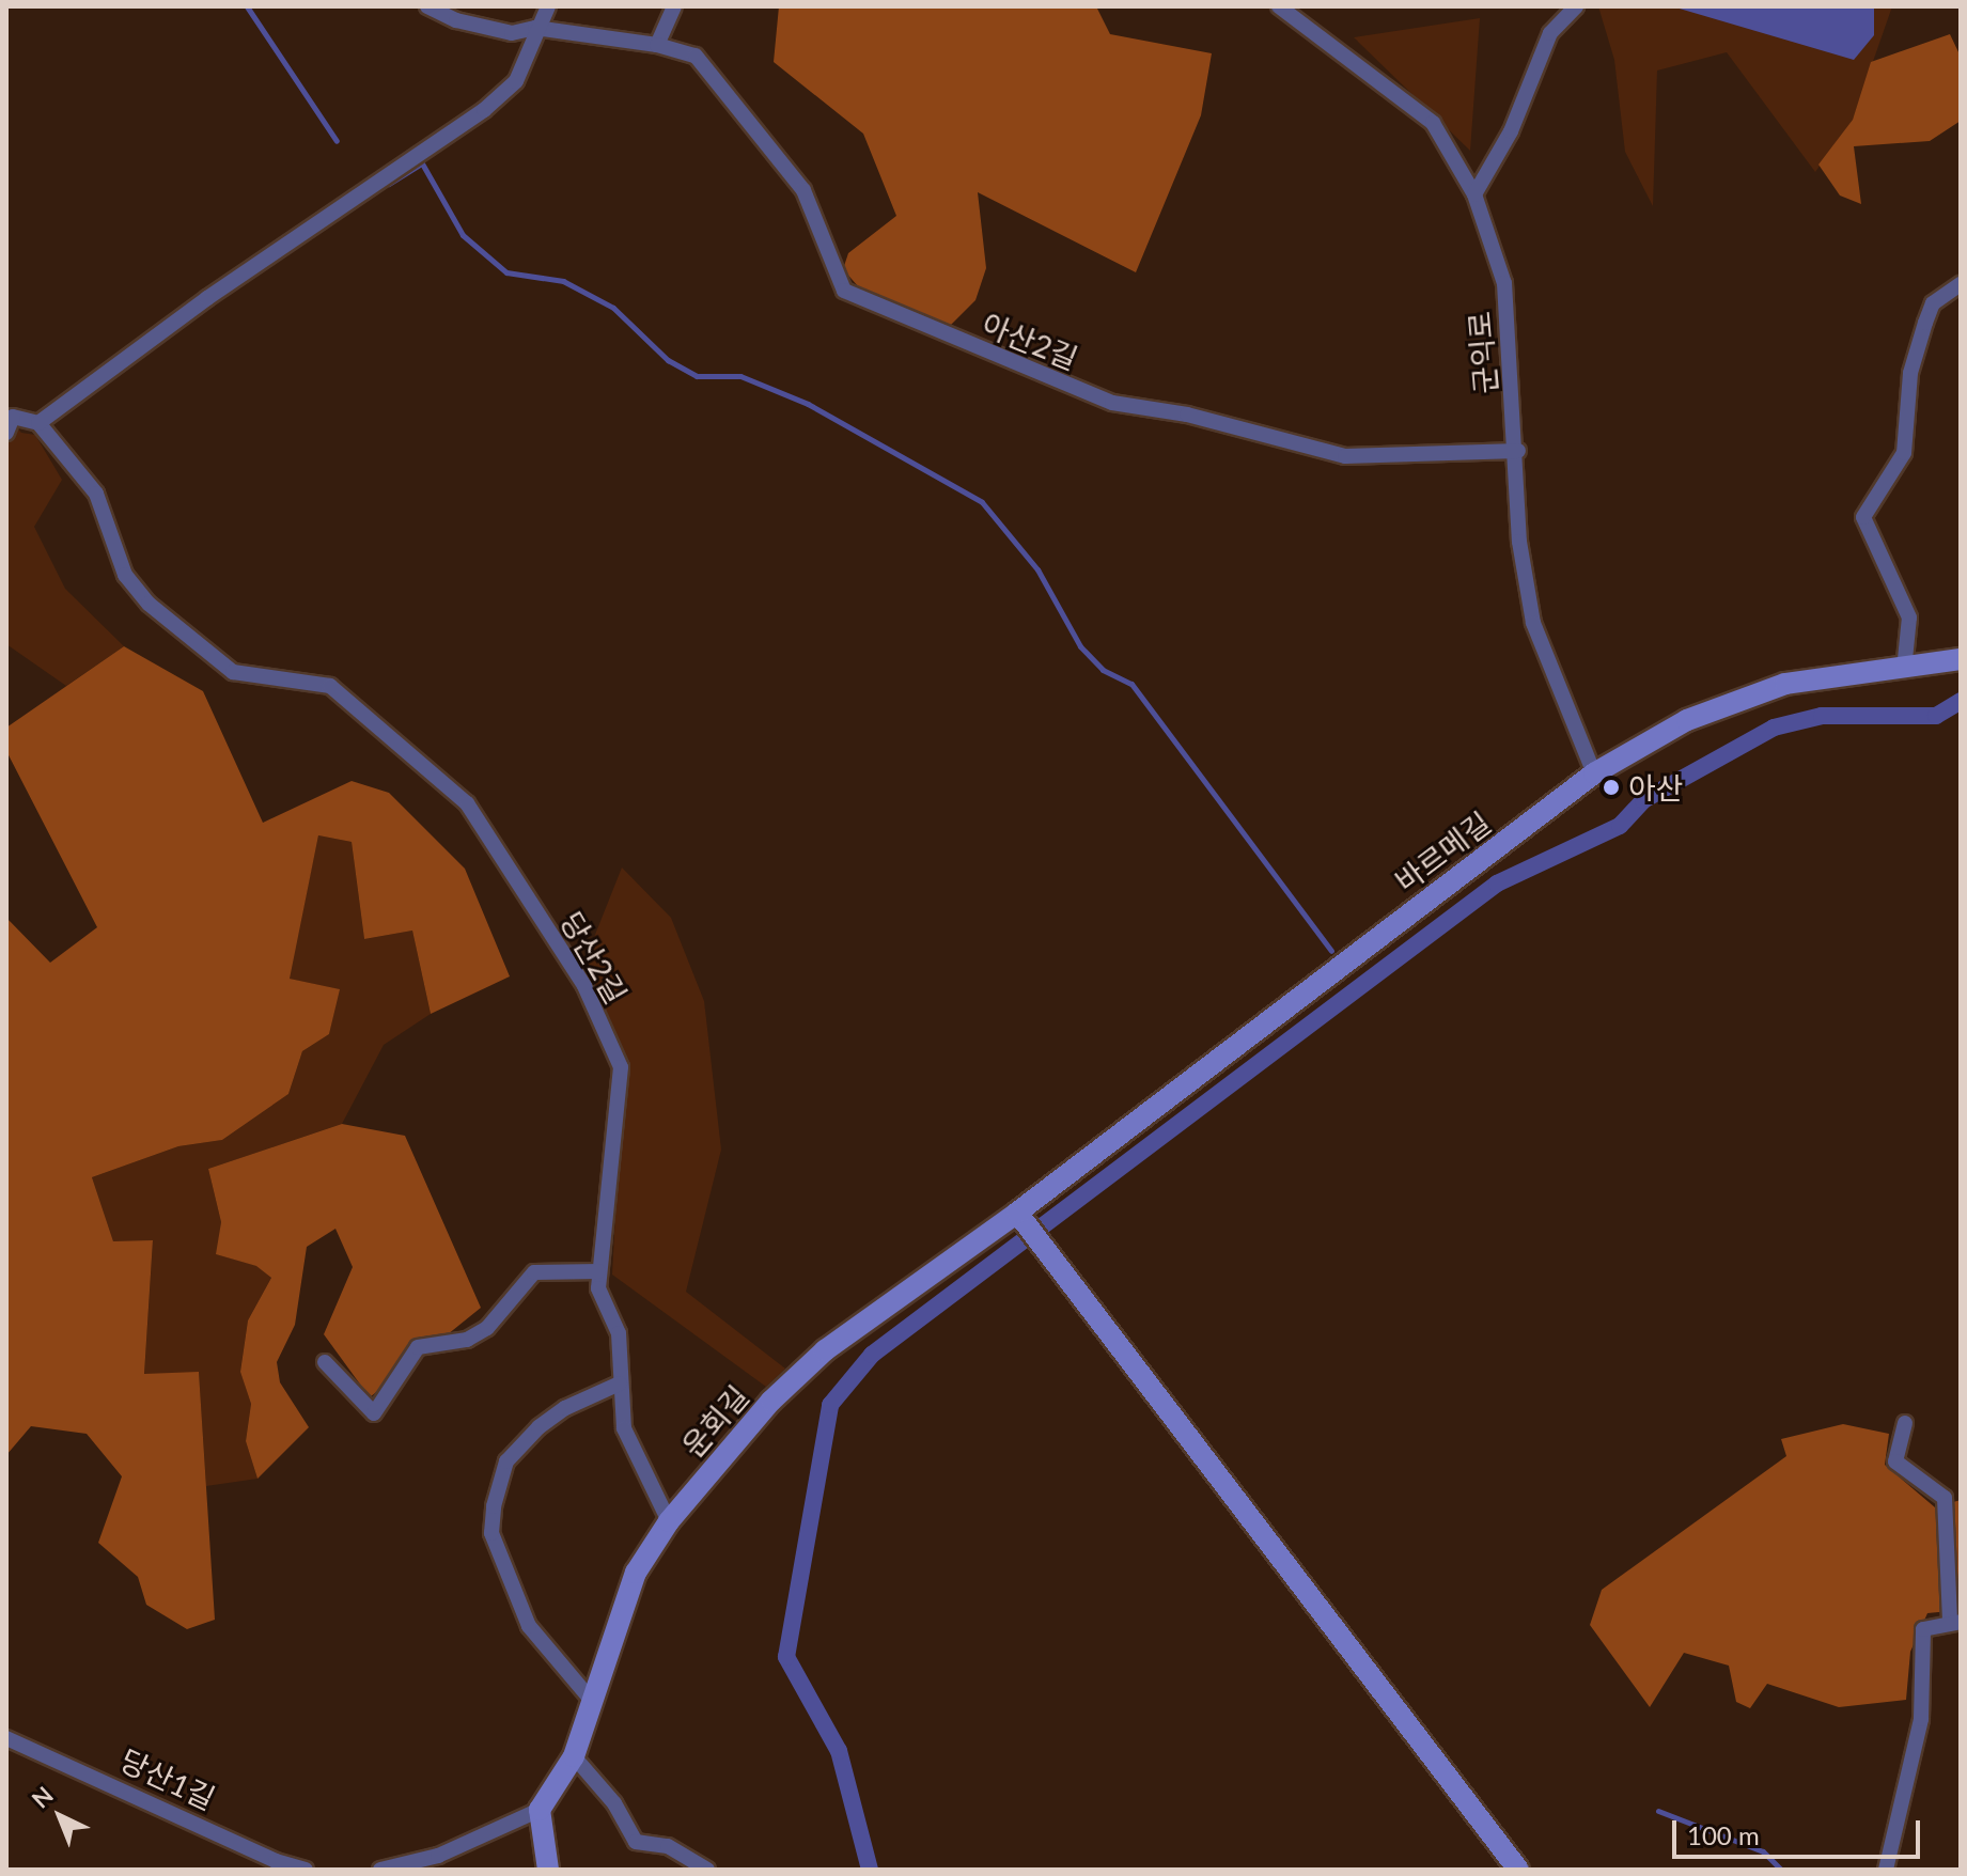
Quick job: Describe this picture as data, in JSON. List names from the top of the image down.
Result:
{
  "streets": {
    "street": [
      "아산2길",
      "군익로",
      "바르메길",
      "당산2길",
      "운회길",
      "당산1길"
    ]
  },
  "crossings": [
    ["아산2길", "군익로"],
    ["군익로", "바르메길"],
    ["바르메길", "운회길"],
    ["당산2길", "운회길"]
  ],
  "places": ["아산"],
  "scale_bar": "100 m",
  "north": "top left"
}
